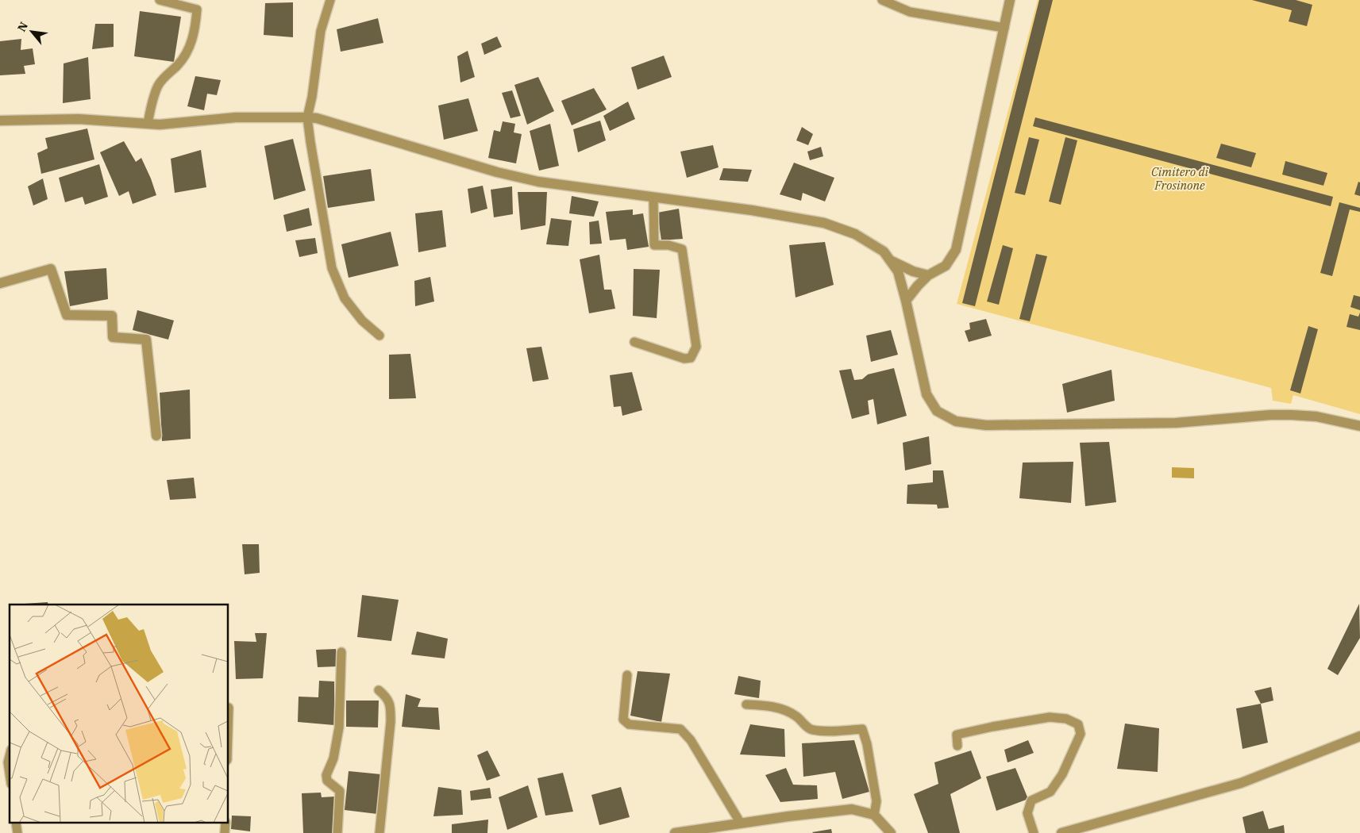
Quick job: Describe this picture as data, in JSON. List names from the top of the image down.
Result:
{
  "parks": ["Cimitero di Frosinone"],
  "north": "top left"
}
